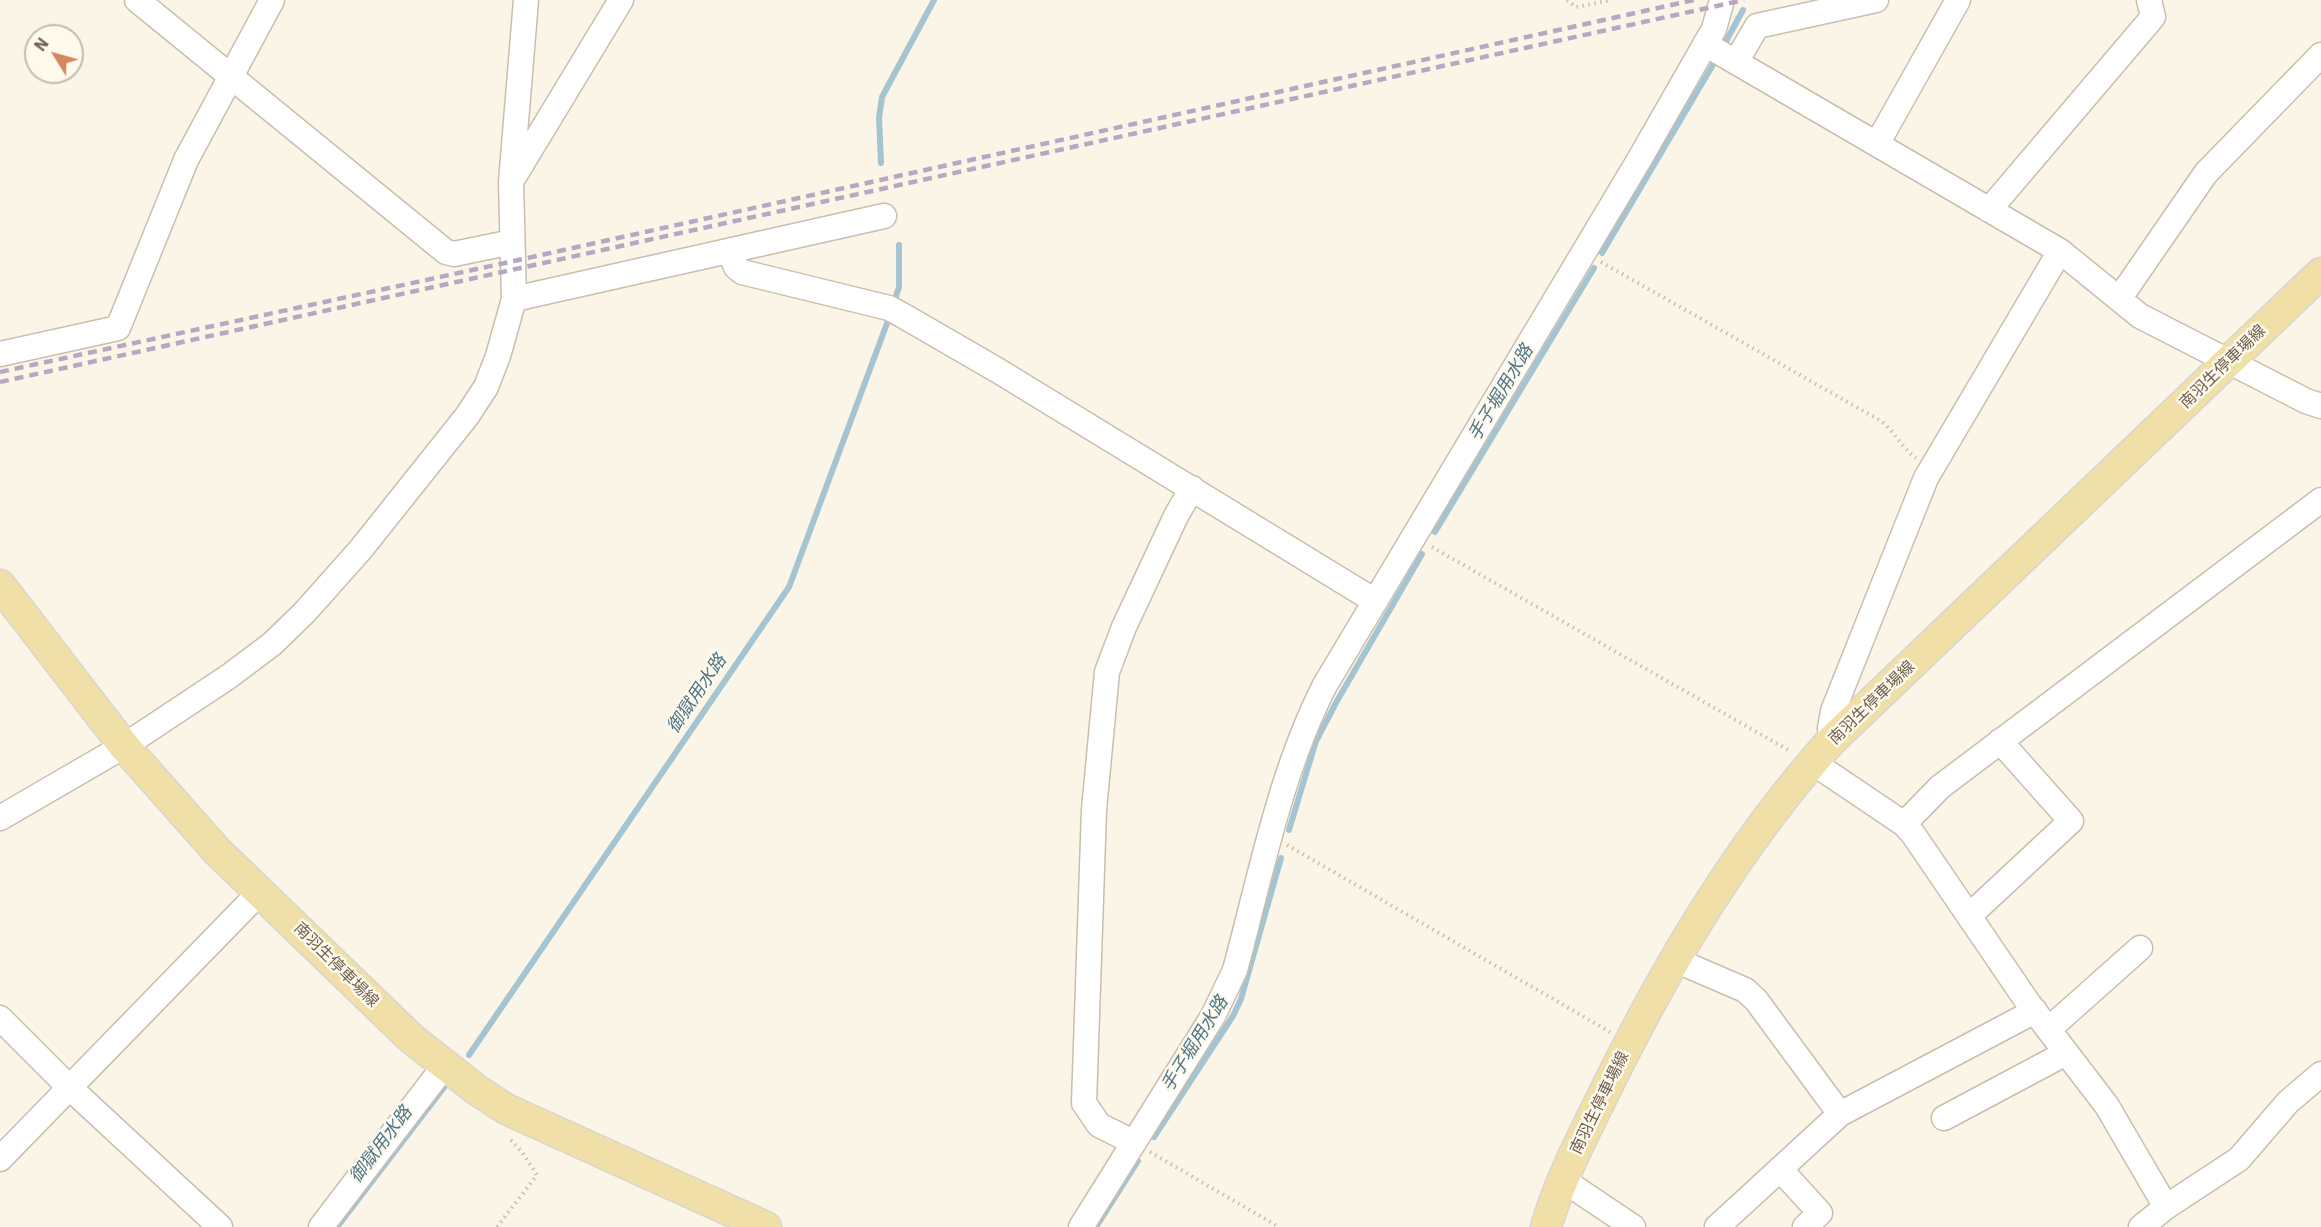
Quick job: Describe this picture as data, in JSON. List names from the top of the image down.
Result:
{
  "streets": {
    "main road": ["南羽生停車場線"]
  },
  "water": ["手子堀用水路", "御獄用水路"],
  "north": "top left"
}
